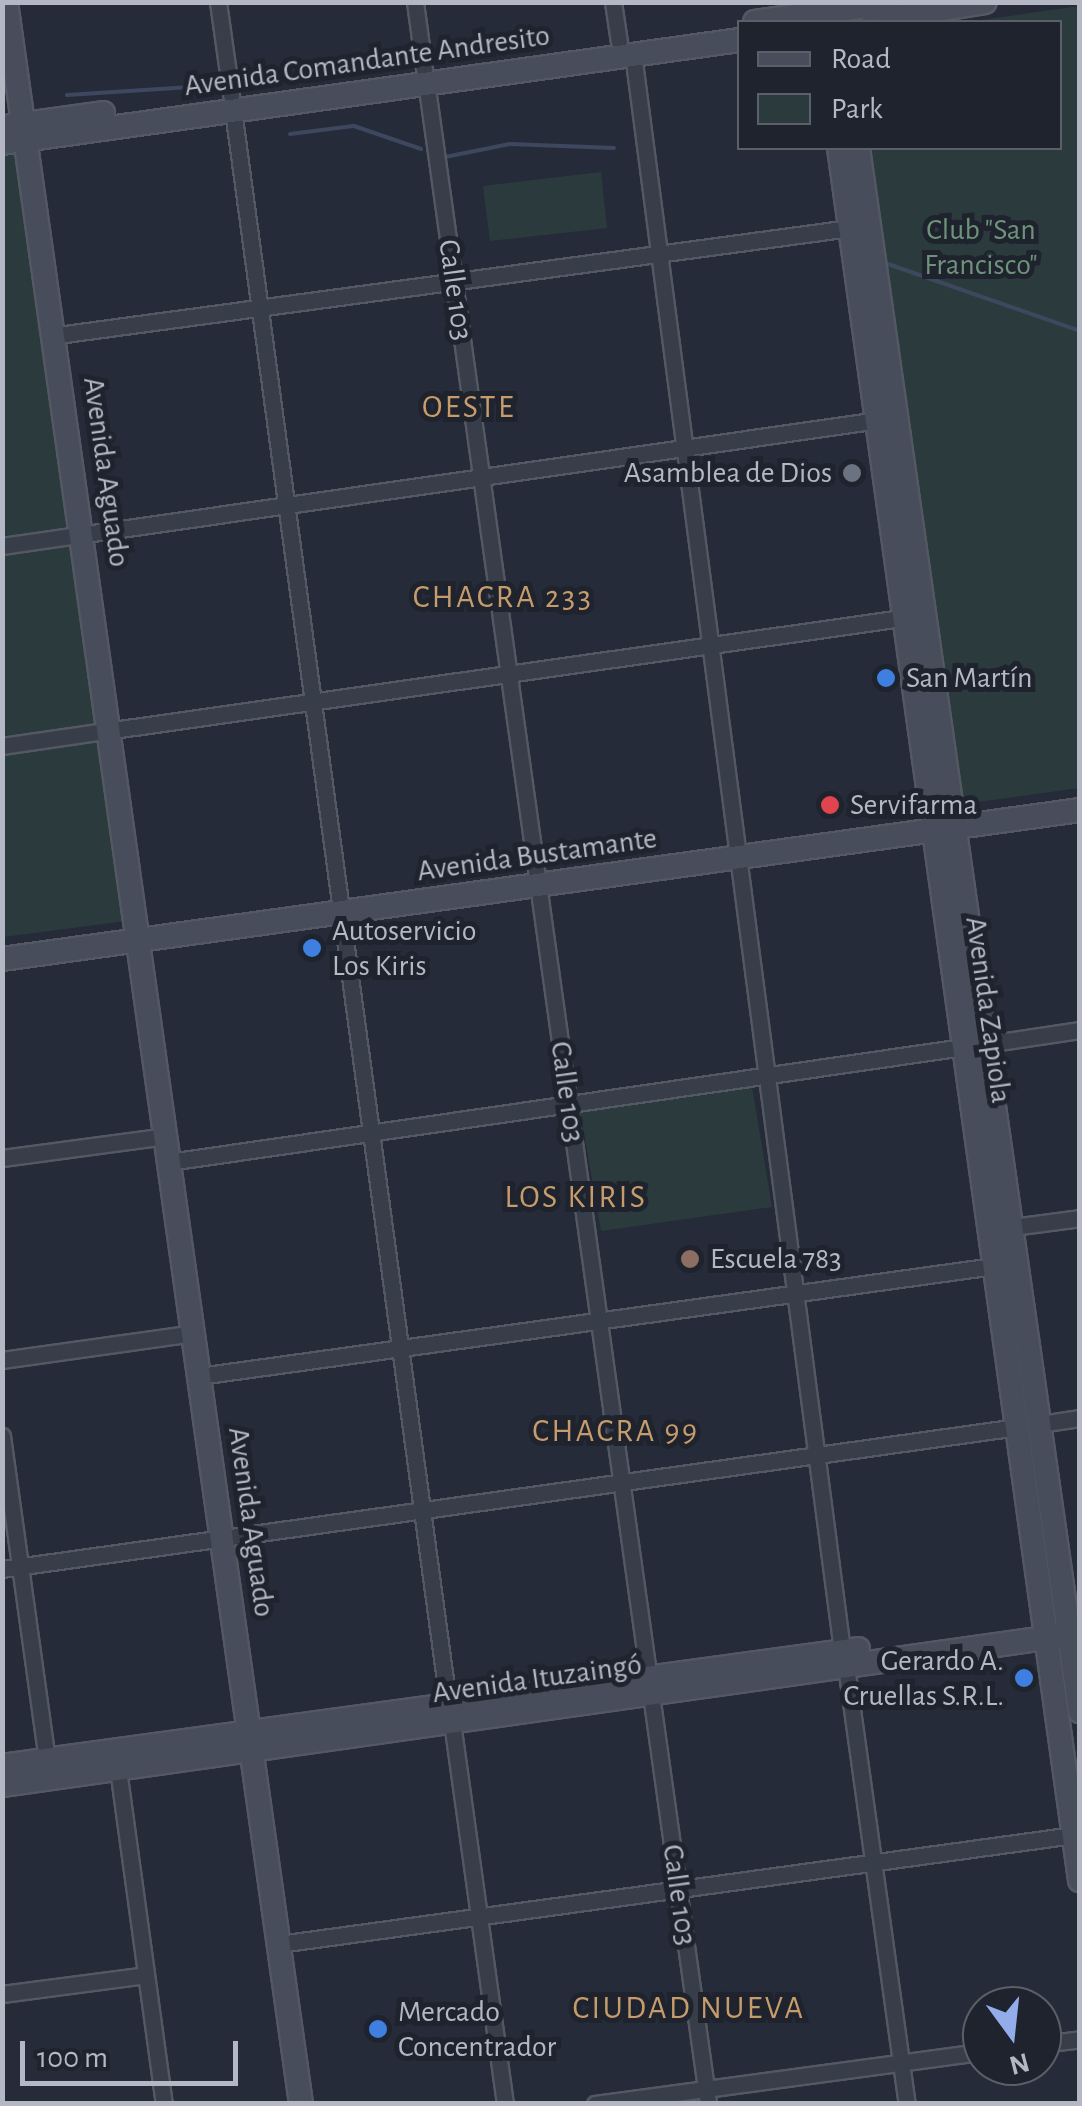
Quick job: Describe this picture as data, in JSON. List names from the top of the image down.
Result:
{
  "streets": {
    "main road": [
      "Avenida Comandante Andresito",
      "Avenida Aguado",
      "Avenida Bustamante",
      "Avenida Zapiola",
      "Avenida Ituzaingó"
    ],
    "street": ["Calle 103"]
  },
  "crossings": [
    ["Avenida Comandante Andresito", "Calle 103"],
    ["Avenida Comandante Andresito", "Avenida Aguado"],
    ["Calle 103", "Avenida Bustamante"],
    ["Calle 103", "Avenida Ituzaingó"],
    ["Avenida Aguado", "Avenida Bustamante"],
    ["Avenida Aguado", "Avenida Ituzaingó"],
    ["Avenida Bustamante", "Avenida Zapiola"],
    ["Avenida Zapiola", "Avenida Ituzaingó"]
  ],
  "districts": [
    "OESTE",
    "CHACRA 233",
    "LOS KIRIS",
    "CHACRA 99",
    "CIUDAD NUEVA"
  ],
  "parks": ["Club \"San Francisco\""],
  "places": [
    "Asamblea de Dios",
    "San Martín",
    "Servifarma",
    "Autoservicio Los Kiris",
    "Escuela 783",
    "Gerardo A. Cruellas S.R.L.",
    "Mercado Concentrador"
  ],
  "legend": ["Road", "Park"],
  "scale_bar": "100 m",
  "north": "bottom"
}
